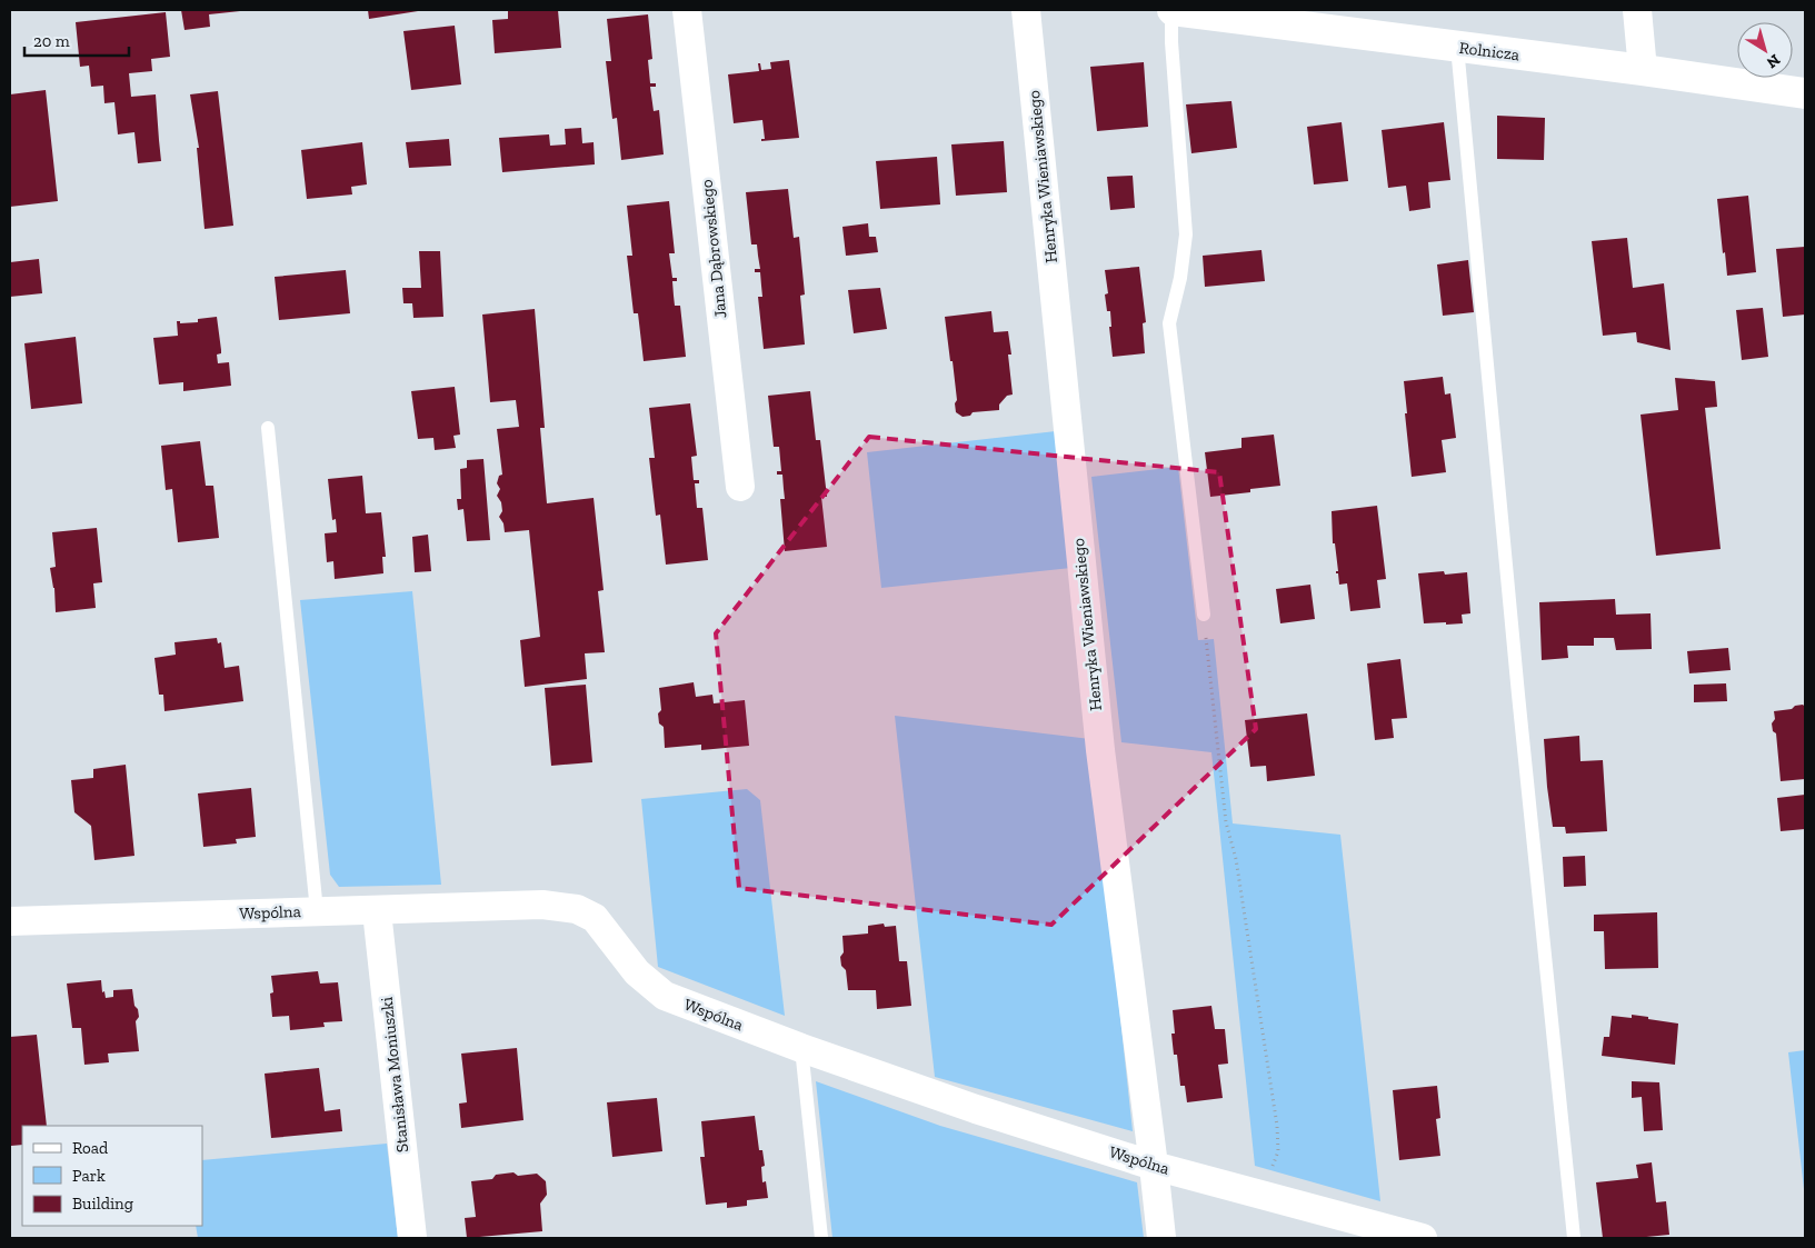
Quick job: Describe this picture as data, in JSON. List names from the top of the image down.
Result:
{
  "streets": {
    "street": [
      "Rolnicza",
      "Henryka Wieniawskiego",
      "Jana Dąbrowskiego",
      "Wspólna",
      "Stanisława Moniuszki"
    ]
  },
  "crossings": [
    ["Henryka Wieniawskiego", "Wspólna"],
    ["Wspólna", "Stanisława Moniuszki"]
  ],
  "legend": ["Road", "Park", "Building"],
  "scale_bar": "20 m",
  "north": "bottom right"
}
